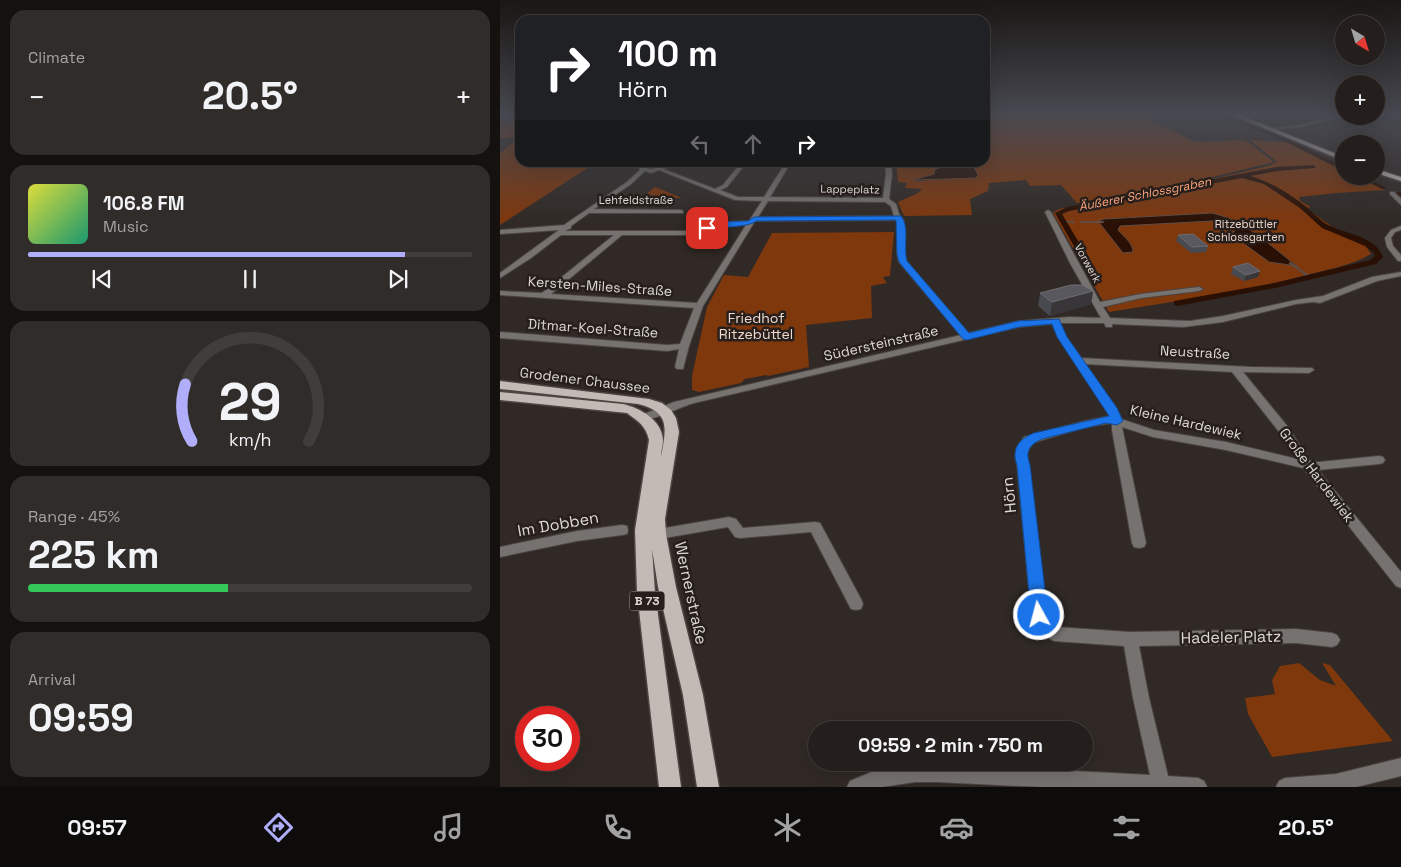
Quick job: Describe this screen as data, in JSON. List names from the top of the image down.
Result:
{
  "streets": {
    "main road": ["Grodener Chaussee", "Wernerstraße", "B 73"],
    "street": [
      "Lappeplatz",
      "Lehfeldstraße",
      "Vorwerk",
      "Kersten-Miles-Straße",
      "Ditmar-Koel-Straße",
      "Südersteinstraße",
      "Neustraße",
      "Kleine Hardewiek",
      "Große Hardewiek",
      "Hörn",
      "Im Dobben",
      "Hadeler Platz"
    ]
  },
  "crossings": [
    ["Vorwerk", "Südersteinstraße"],
    ["Südersteinstraße", "Grodener Chaussee"],
    ["Südersteinstraße", "Kleine Hardewiek"],
    ["Südersteinstraße", "Wernerstraße"],
    ["Neustraße", "Kleine Hardewiek"],
    ["Neustraße", "Große Hardewiek"],
    ["Grodener Chaussee", "Wernerstraße"],
    ["Kleine Hardewiek", "Große Hardewiek"],
    ["Kleine Hardewiek", "Hörn"],
    ["Hörn", "Hadeler Platz"]
  ],
  "water": ["Äußerer Schlossgraben"],
  "parks": ["Ritzebüttler Schlossgarten", "Friedhof Ritzebüttel"],
  "north": "bottom right",
  "page": {
    "tile": [
      "Climate",
      ["Range · 45%", "225 km"],
      ["Arrival", "09:59"]
    ],
    "map_buttons": ["+", "−"],
    "turn": ["100 m", "Hörn"],
    "heat": ["−", "20.5°", "+"],
    "song": ["106.8 FM", "Music"],
    "limit": "30",
    "trip": "09:59 · 2 min · 750 m",
    "tabs": ["09:57", "20.5°"],
    "gauge": ["29", "km/h"]
  }
}
